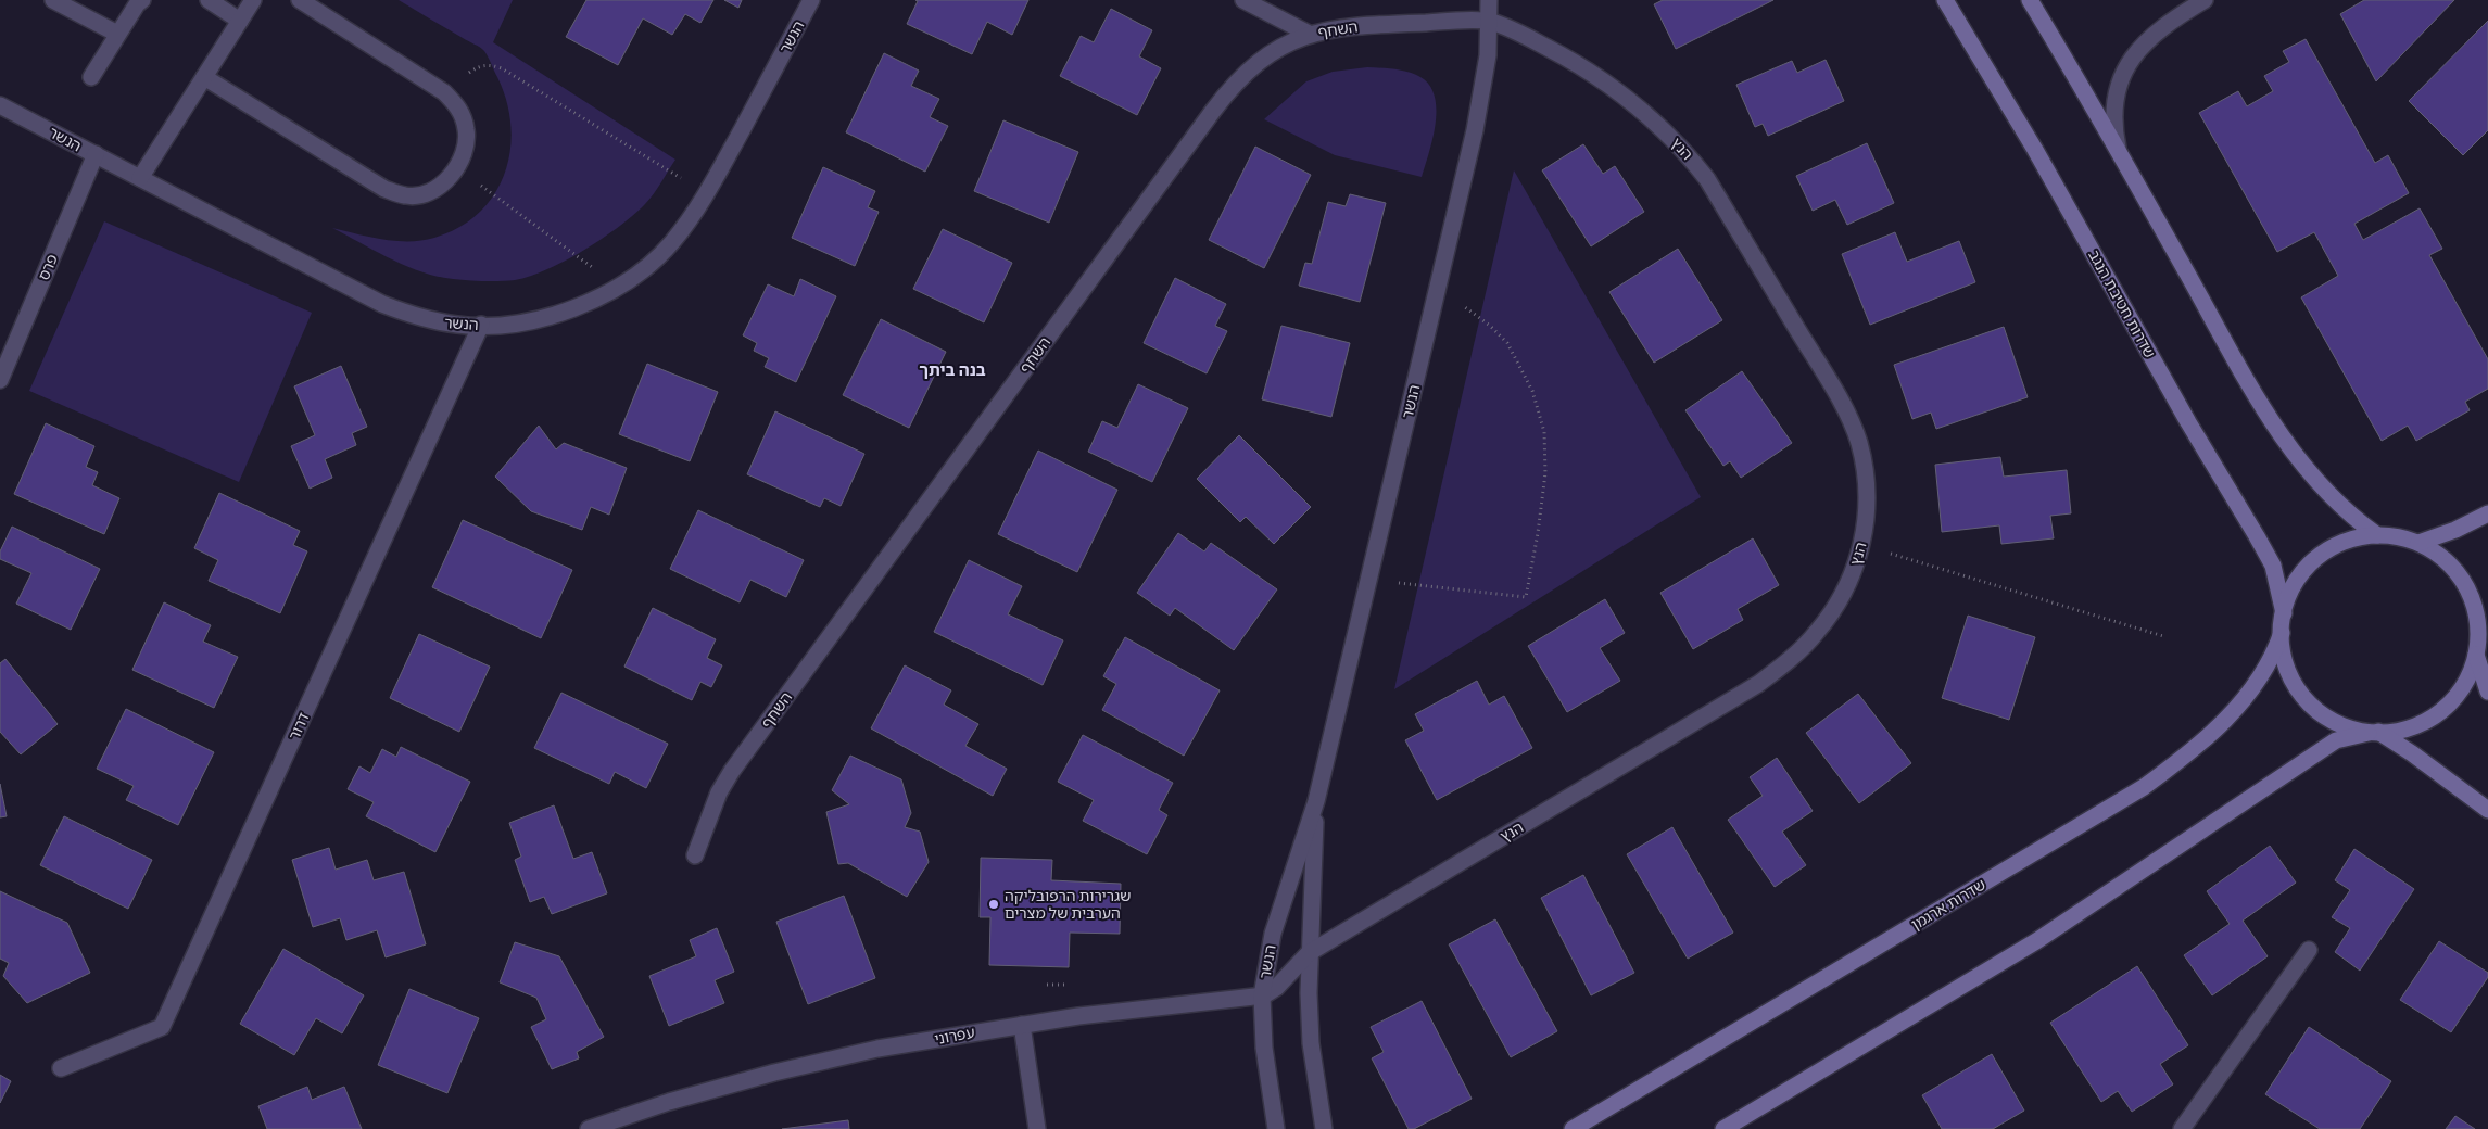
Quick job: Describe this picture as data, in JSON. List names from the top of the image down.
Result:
{
  "streets": {
    "main road": ["שדרות חטיבת הנגב", "שדרות ארגמן"],
    "street": [
      "השחף",
      "הנשר",
      "הנץ",
      "פרס",
      "דרור",
      "עפרוני"
    ]
  },
  "crossings": [
    ["השחף", "הנשר"],
    ["השחף", "הנץ"],
    ["הנשר", "הנץ"],
    ["הנשר", "פרס"],
    ["הנשר", "דרור"],
    ["הנשר", "עפרוני"],
    ["הנץ", "עפרוני"]
  ],
  "districts": ["בנה ביתך"],
  "places": ["שגרירות הרפובליקה הערבית של מצרים"]
}
